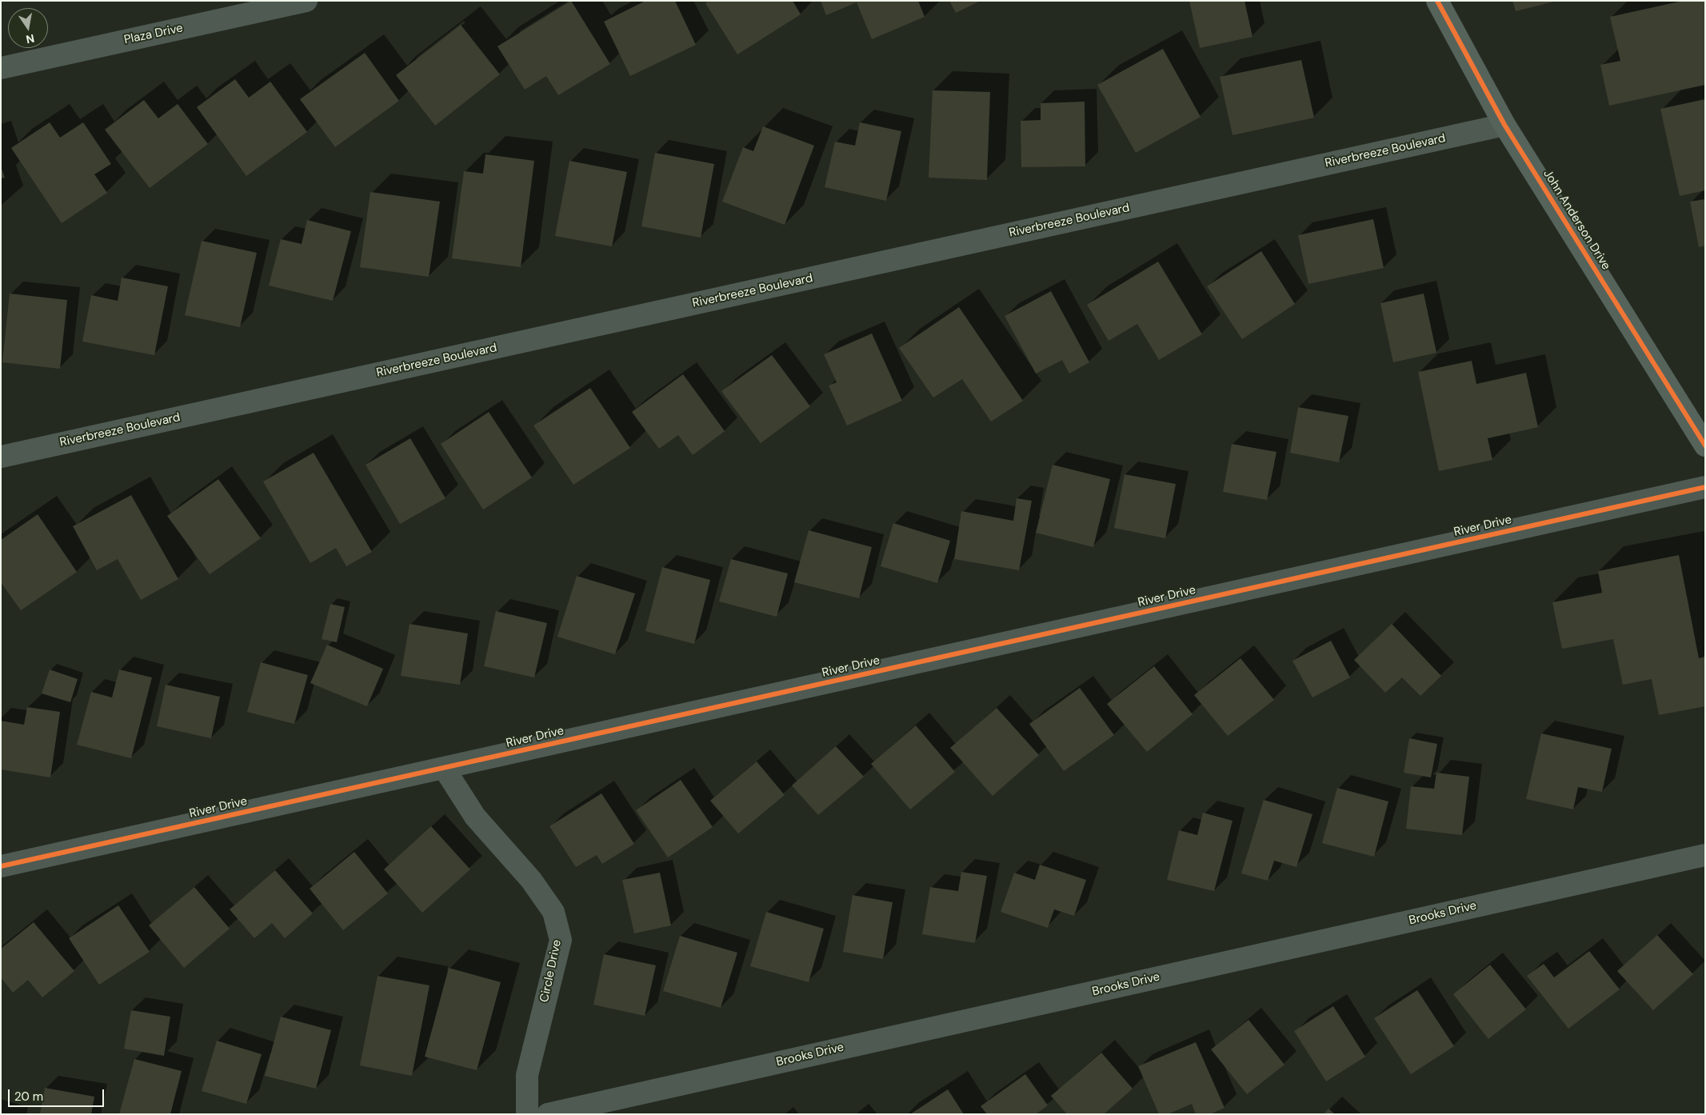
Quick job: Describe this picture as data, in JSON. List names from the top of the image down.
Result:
{
  "streets": {
    "street": [
      "Plaza Drive",
      "Riverbreeze Boulevard",
      "John Anderson Drive",
      "River Drive",
      "Brooks Drive",
      "Circle Drive"
    ]
  },
  "crossings": [
    ["Riverbreeze Boulevard", "John Anderson Drive"],
    ["River Drive", "Circle Drive"]
  ],
  "scale_bar": "20 m",
  "north": "bottom"
}
